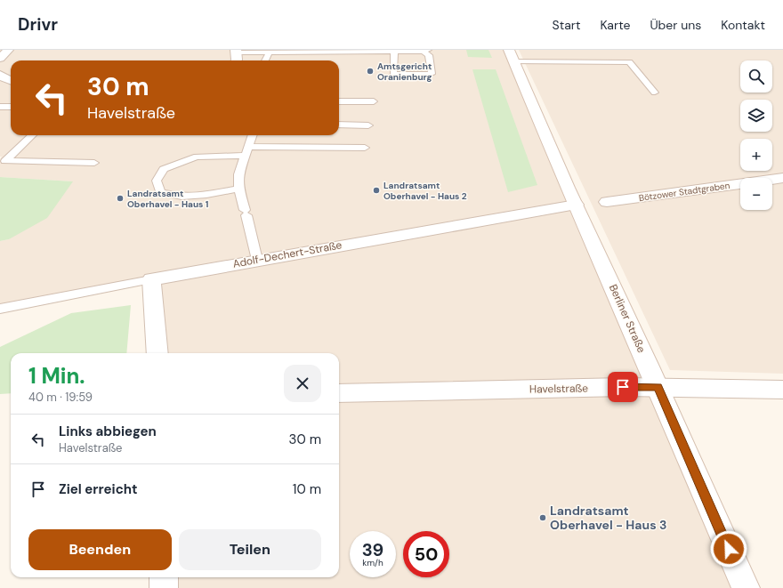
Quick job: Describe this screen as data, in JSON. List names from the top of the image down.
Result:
{
  "streets": {
    "street": [
      "Bötzower Stadtgraben",
      "Adolf-Dechert-Straße",
      "Berliner Straße",
      "Havelstraße"
    ]
  },
  "crossings": [
    ["Adolf-Dechert-Straße", "Berliner Straße"],
    ["Berliner Straße", "Havelstraße"]
  ],
  "places": [
    "Amtsgericht Oranienburg",
    "Landratsamt Oberhavel - Haus 2",
    "Landratsamt Oberhavel - Haus 1",
    "Landratsamt Oberhavel - Haus 3"
  ],
  "page": {
    "header": "Drivr",
    "nav": [
      "Start",
      "Karte",
      "Über uns",
      "Kontakt"
    ],
    "map_buttons": ["+", "−"],
    "turn": ["30 m", "Havelstraße"],
    "heading": ["1 Min.", "40 m · 19:59"],
    "list": [
      {
        "name": "Links abbiegen",
        "note": "Havelstraße",
        "value": "30 m"
      },
      {
        "name": "Ziel erreicht",
        "value": "10 m"
      }
    ],
    "buttons": ["Beenden", "Teilen"],
    "speed": "39 km/h",
    "limit": "50"
  }
}
